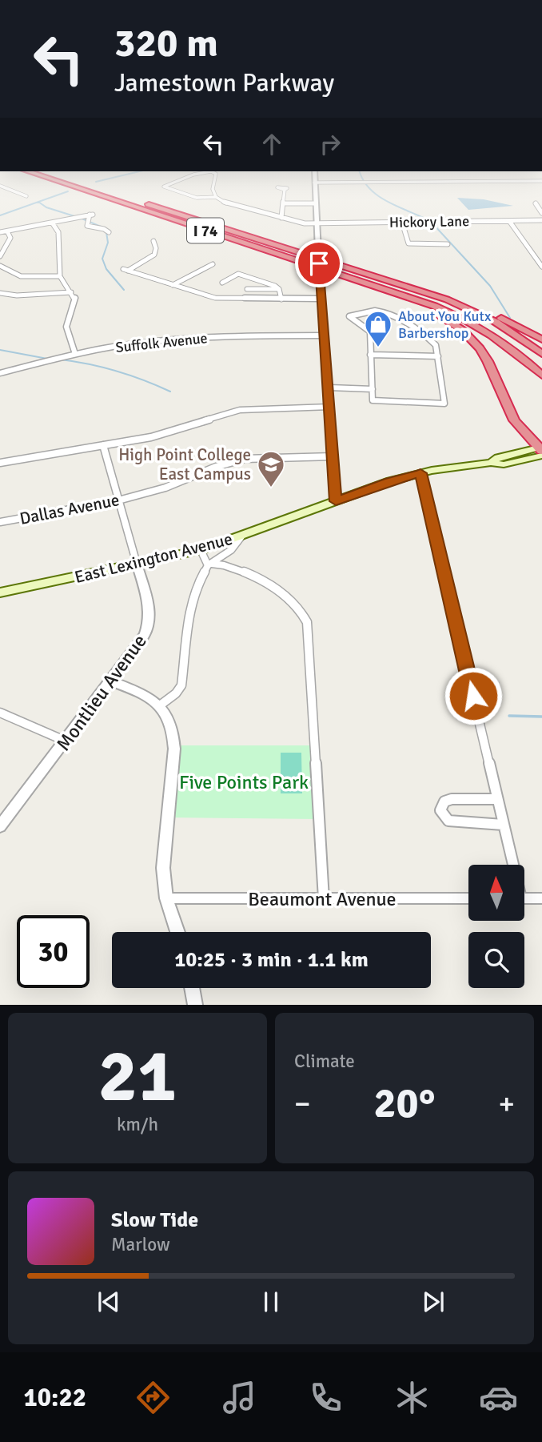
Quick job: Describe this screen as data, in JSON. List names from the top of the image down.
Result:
{
  "streets": {
    "highway": ["I 74"],
    "main road": ["East Lexington Avenue"],
    "street": [
      "Hickory Lane",
      "Suffolk Avenue",
      "Dallas Avenue",
      "Montlieu Avenue",
      "Beaumont Avenue"
    ]
  },
  "crossings": [
    ["Dallas Avenue", "Montlieu Avenue"],
    ["East Lexington Avenue", "Montlieu Avenue"]
  ],
  "parks": ["Five Points Park"],
  "places": {
    "shop": ["About You Kutx Barbershop"],
    "school or university": ["High Point College East Campus"]
  },
  "north": "top",
  "page": {
    "turn": ["320 m", "Jamestown Parkway"],
    "limit": "30",
    "trip": "10:25 · 3 min · 1.1 km",
    "tile": [
      ["21", "km/h"],
      "Climate"
    ],
    "heat": ["−", "20°", "+"],
    "song": ["Slow Tide", "Marlow"],
    "tabs": "10:22"
  }
}
